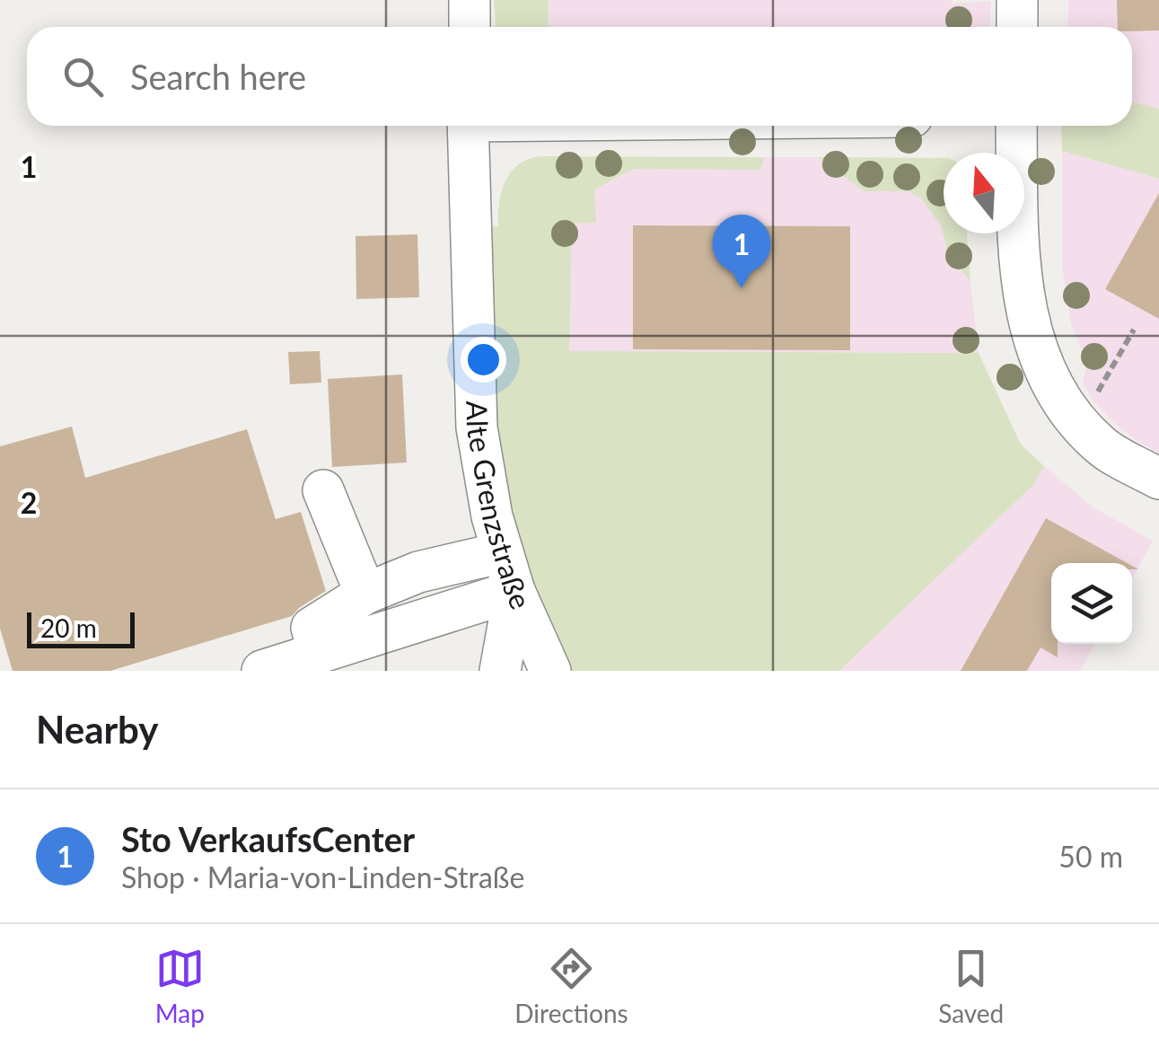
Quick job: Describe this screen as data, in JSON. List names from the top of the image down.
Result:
{
  "streets": {
    "street": ["Alte Grenzstraße"]
  },
  "scale_bar": "20 m",
  "north": "top",
  "page": {
    "search": "Search here",
    "pins": "1",
    "scale": "20 m",
    "heading": "Nearby",
    "list": [
      {
        "mark": "1",
        "name": "Sto VerkaufsCenter",
        "note": "Shop · Maria-von-Linden-Straße",
        "value": "50 m"
      }
    ],
    "nav": ["Map", "Directions", "Saved"]
  },
  "grid": {
    "rows": ["1", "2"]
  }
}
